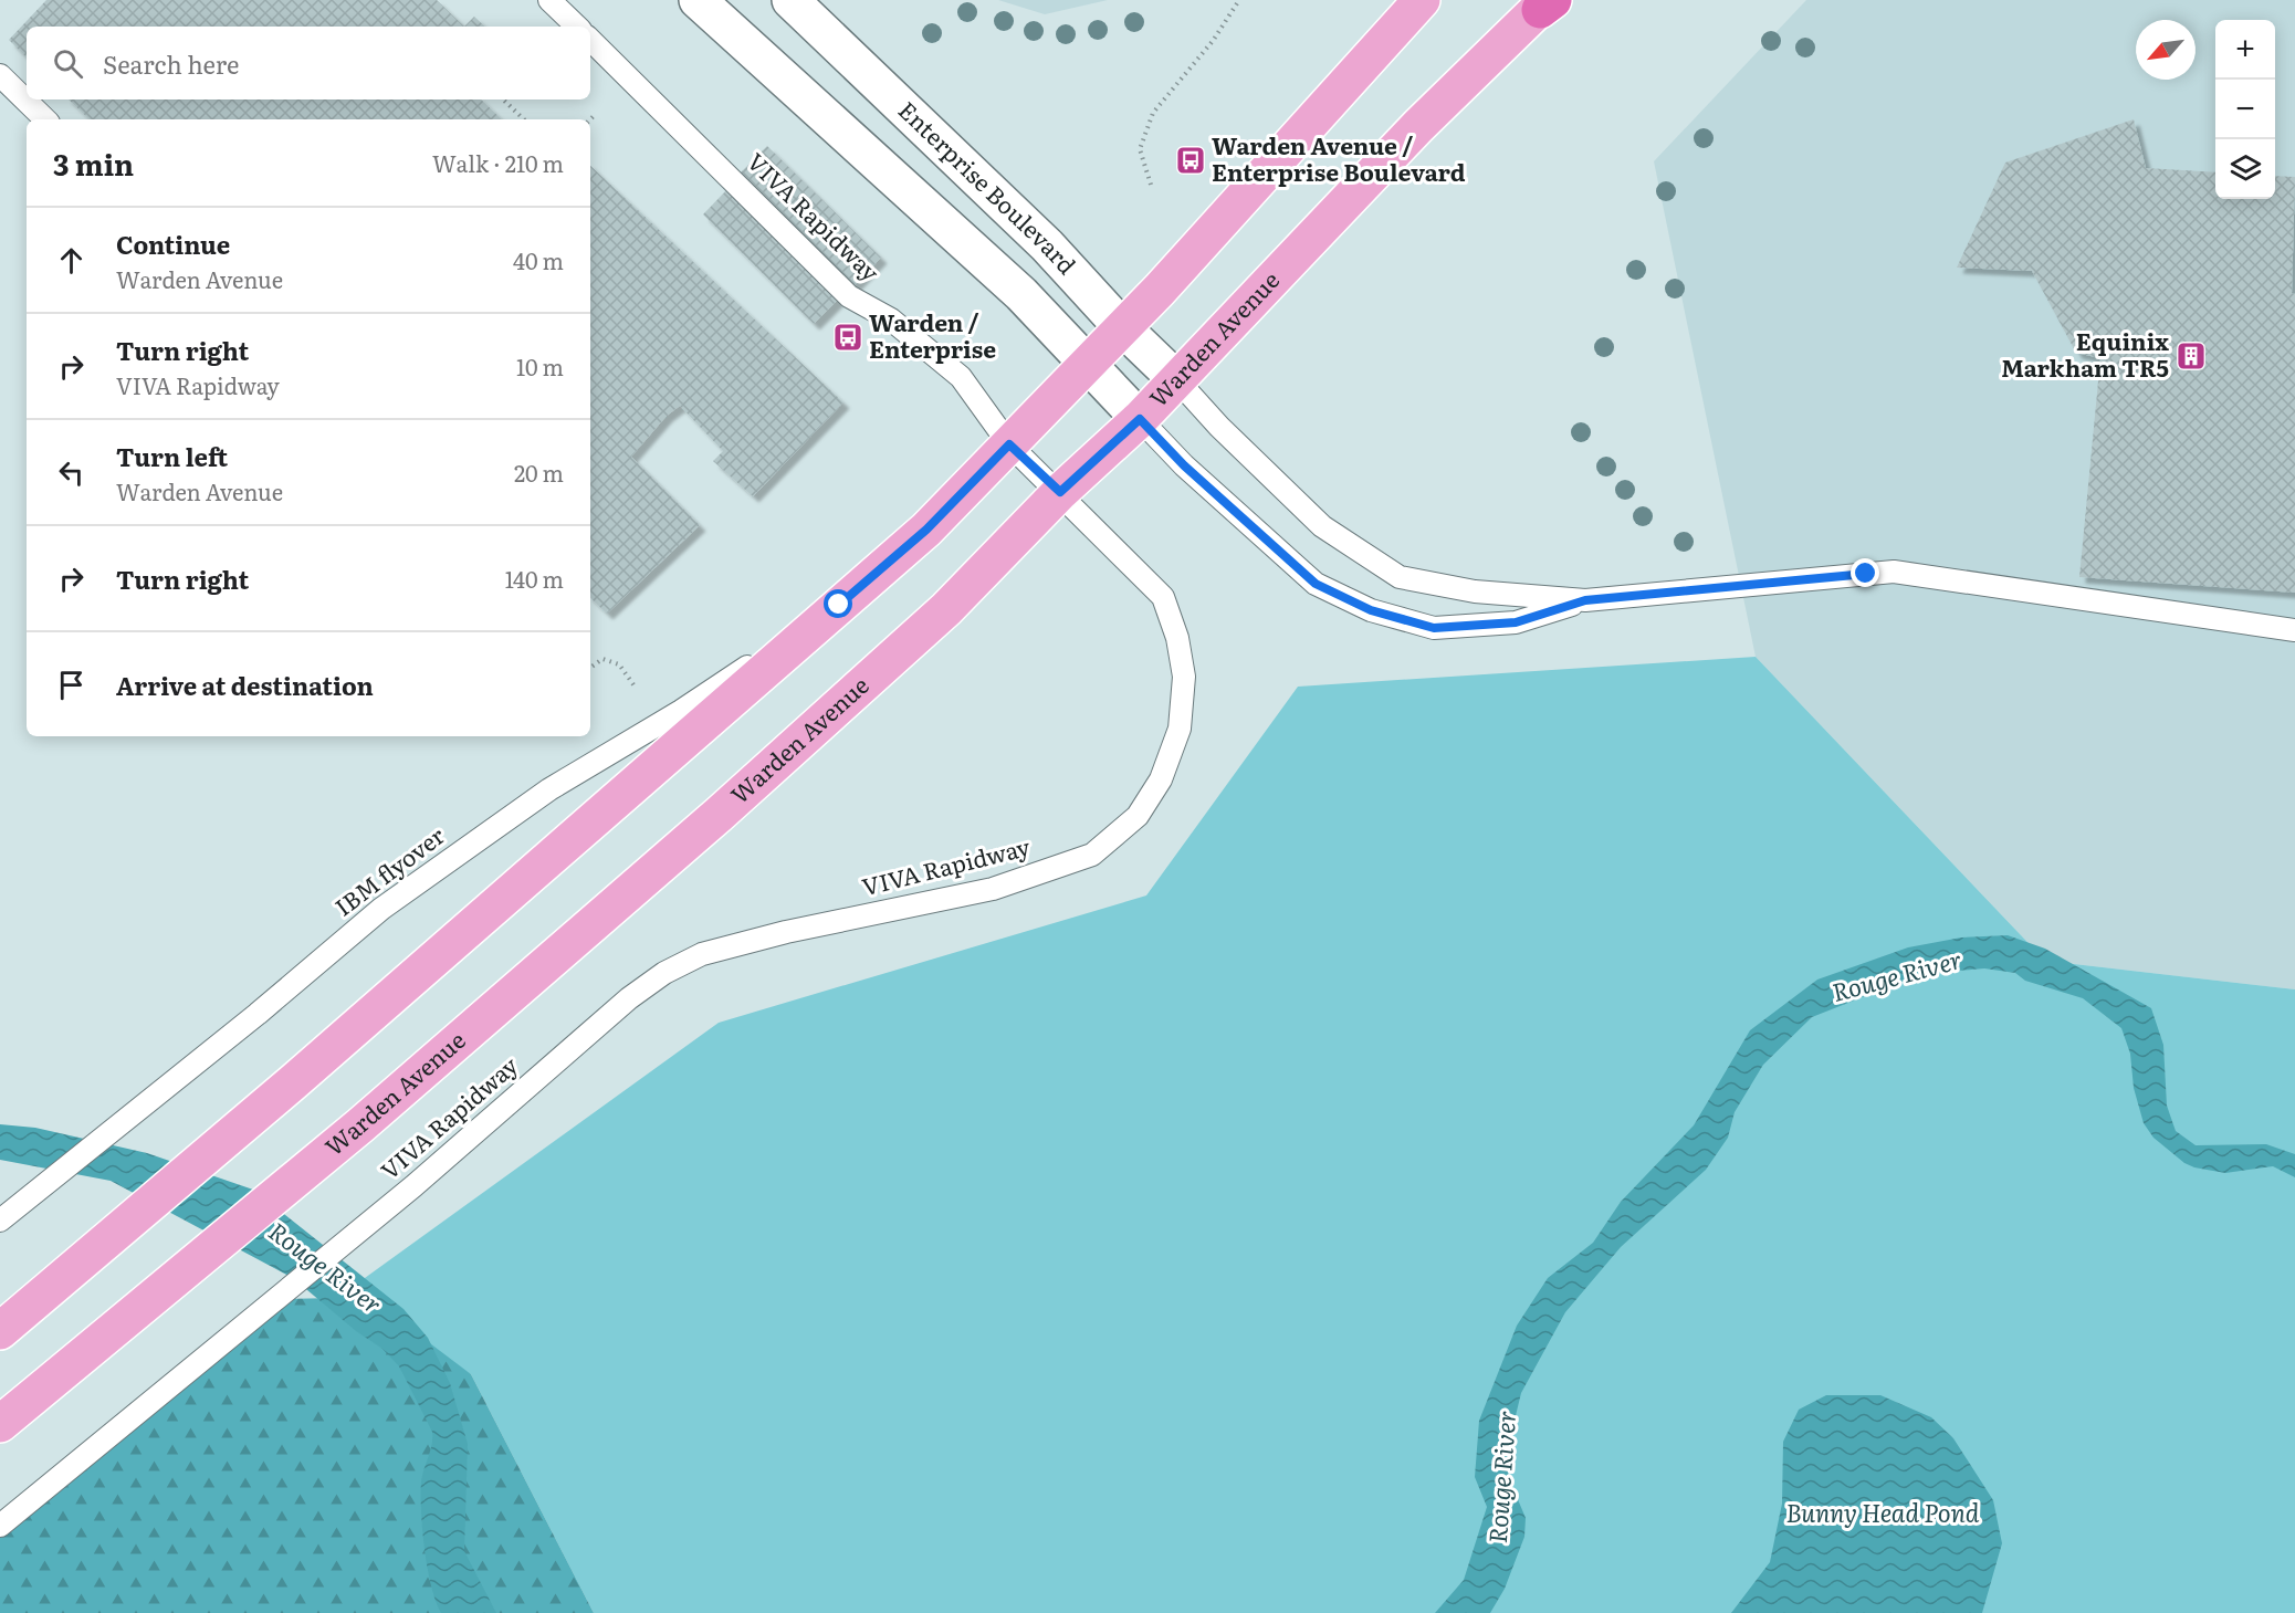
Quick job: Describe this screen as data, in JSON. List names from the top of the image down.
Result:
{
  "streets": {
    "main road": ["Enterprise Boulevard", "Warden Avenue"],
    "lane": ["VIVA Rapidway", "IBM flyover"]
  },
  "crossings": [
    ["Enterprise Boulevard", "Warden Avenue"],
    ["VIVA Rapidway", "Warden Avenue"]
  ],
  "water": ["Rouge River", "Bunny Head Pond"],
  "places": {
    "bus stop": ["Warden Avenue / Enterprise Boulevard", "Warden / Enterprise"],
    "building": ["Equinix Markham TR5"]
  },
  "north": "bottom left",
  "page": {
    "map_buttons": ["+", "−"],
    "search": "Search here",
    "heading": ["3 min", "Walk · 210 m"],
    "list": [
      ["Continue", "Warden Avenue", "40 m"],
      ["Turn right", "VIVA Rapidway", "10 m"],
      ["Turn left", "Warden Avenue", "20 m"],
      ["Turn right", "140 m"],
      "Arrive at destination"
    ]
  }
}
